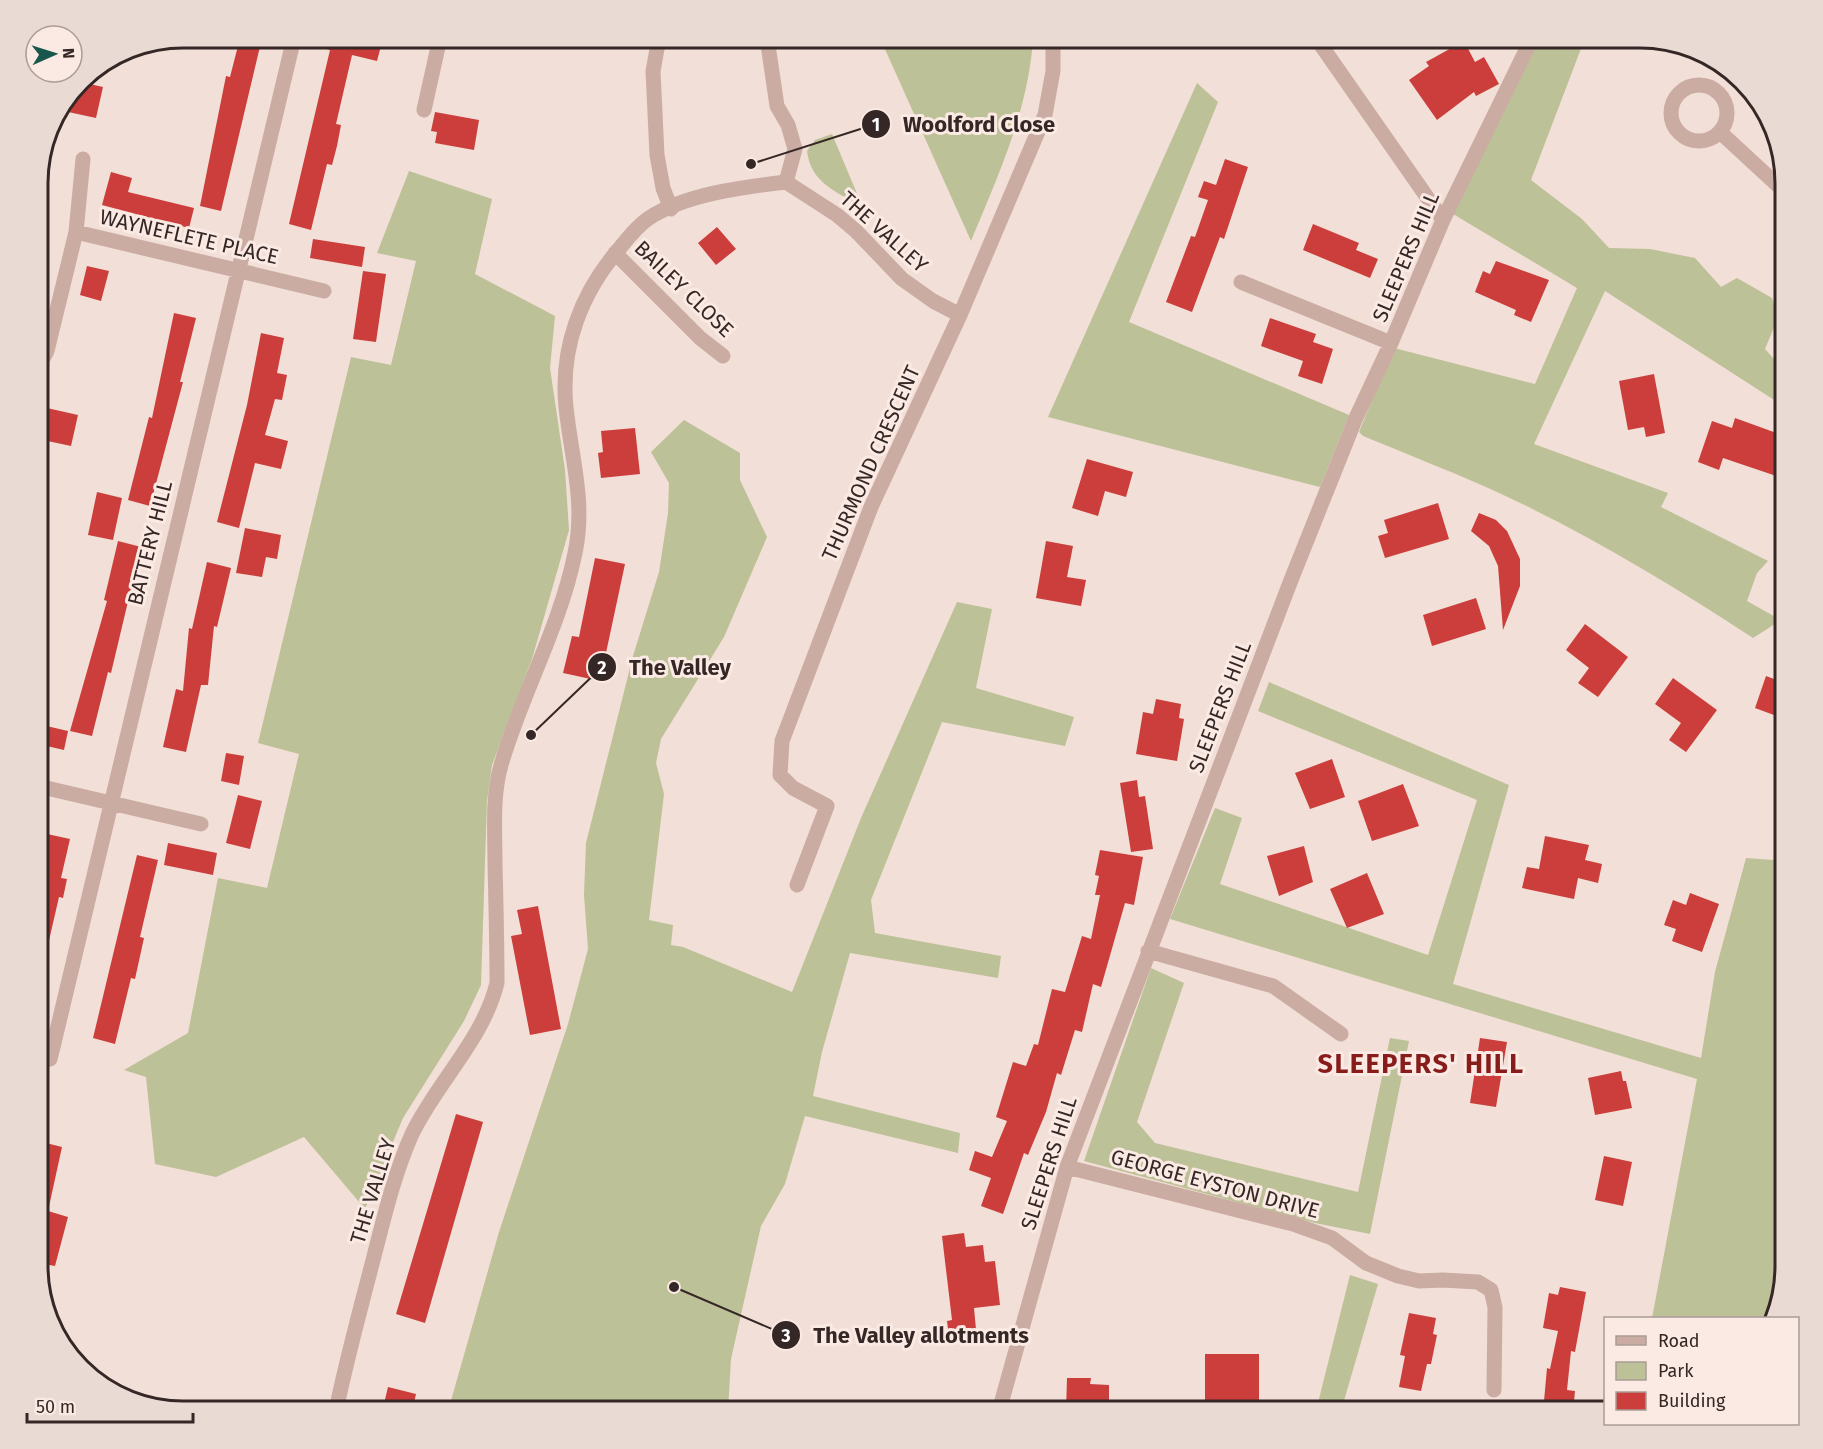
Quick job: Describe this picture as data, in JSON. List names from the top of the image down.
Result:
{
  "streets": {
    "street": [
      "THE VALLEY",
      "WAYNEFLETE PLACE",
      "SLEEPERS HILL",
      "BAILEY CLOSE",
      "THURMOND CRESCENT",
      "BATTERY HILL",
      "GEORGE EYSTON DRIVE"
    ]
  },
  "crossings": [
    ["THE VALLEY", "BAILEY CLOSE"],
    ["THE VALLEY", "THURMOND CRESCENT"],
    ["WAYNEFLETE PLACE", "BATTERY HILL"],
    ["SLEEPERS HILL", "GEORGE EYSTON DRIVE"]
  ],
  "districts": ["SLEEPERS' HILL"],
  "places": ["Woolford Close", "The Valley", "The Valley allotments"],
  "legend": ["Road", "Park", "Building"],
  "scale_bar": "50 m",
  "north": "right"
}
